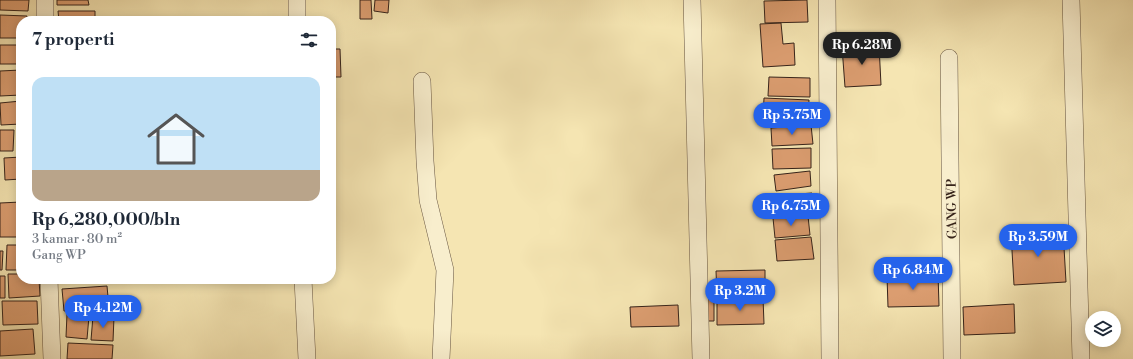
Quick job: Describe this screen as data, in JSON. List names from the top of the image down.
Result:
{
  "streets": {
    "street": ["GANG WP"]
  },
  "page": {
    "heading": "7 properti",
    "price": [
      "Rp 6.28M",
      "Rp 5.75M",
      "Rp 6.75M",
      "Rp 3.59M",
      "Rp 6.84M",
      "Rp 3.2M",
      "Rp 4.12M"
    ],
    "list": [
      {
        "name": "Rp 6,280,000/bln",
        "note": "3 kamar · 80 m² · Gang WP"
      }
    ]
  }
}
